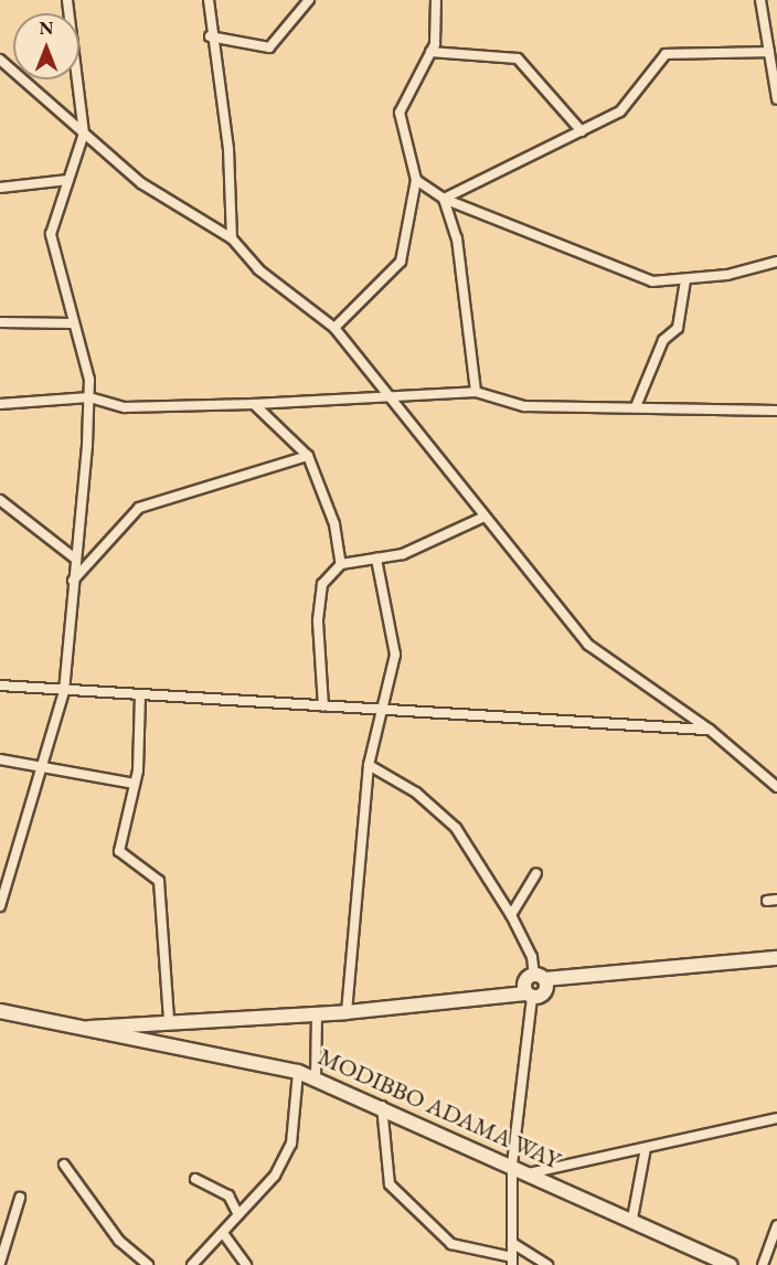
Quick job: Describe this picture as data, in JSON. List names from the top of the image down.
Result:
{
  "streets": {
    "main road": ["MODIBBO ADAMA WAY"]
  },
  "north": "top"
}
